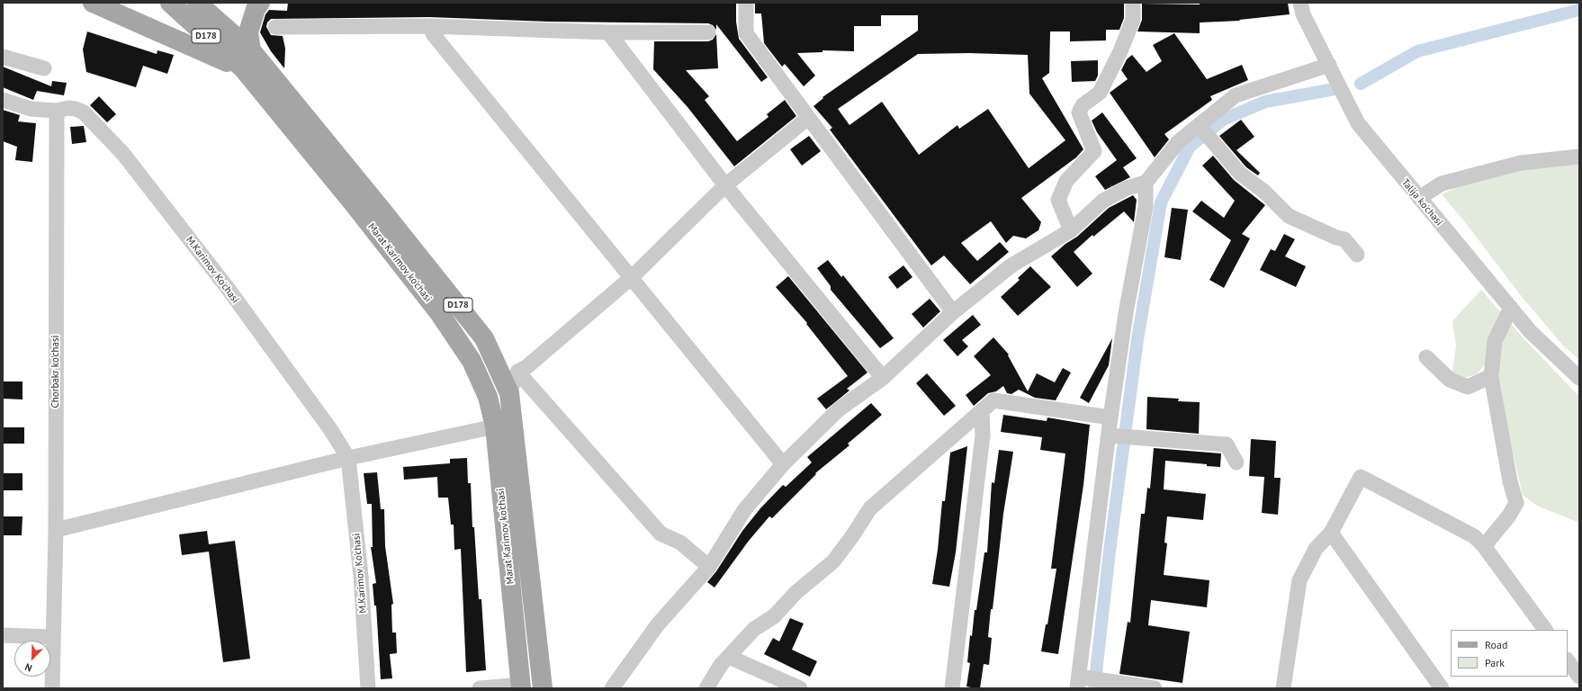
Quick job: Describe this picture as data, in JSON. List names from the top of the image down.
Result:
{
  "streets": {
    "main road": ["D178", "Marat Karimov ko'chasi"],
    "street": ["Talija ko'chasi", "M.Karimov Ko'chasi", "Chorbakr ko'chasi"]
  },
  "crossings": [
    ["M.Karimov Ko'chasi", "Chorbakr ko'chasi"]
  ],
  "legend": ["Road", "Park"],
  "north": "bottom left"
}
